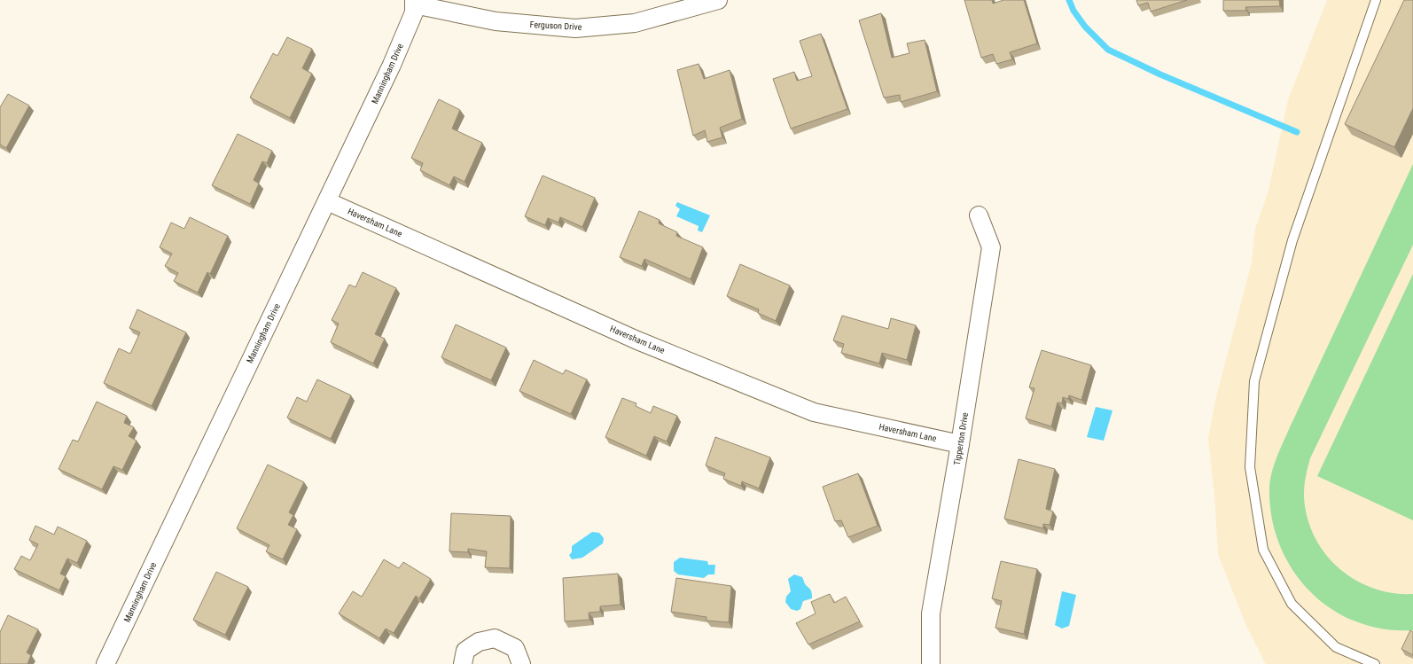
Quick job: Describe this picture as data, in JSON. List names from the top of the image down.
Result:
{
  "streets": {
    "street": [
      "Ferguson Drive",
      "Manningham Drive",
      "Haversham Lane",
      "Tipperton Drive"
    ]
  },
  "crossings": [
    ["Ferguson Drive", "Manningham Drive"],
    ["Manningham Drive", "Haversham Lane"],
    ["Haversham Lane", "Tipperton Drive"]
  ]
}
